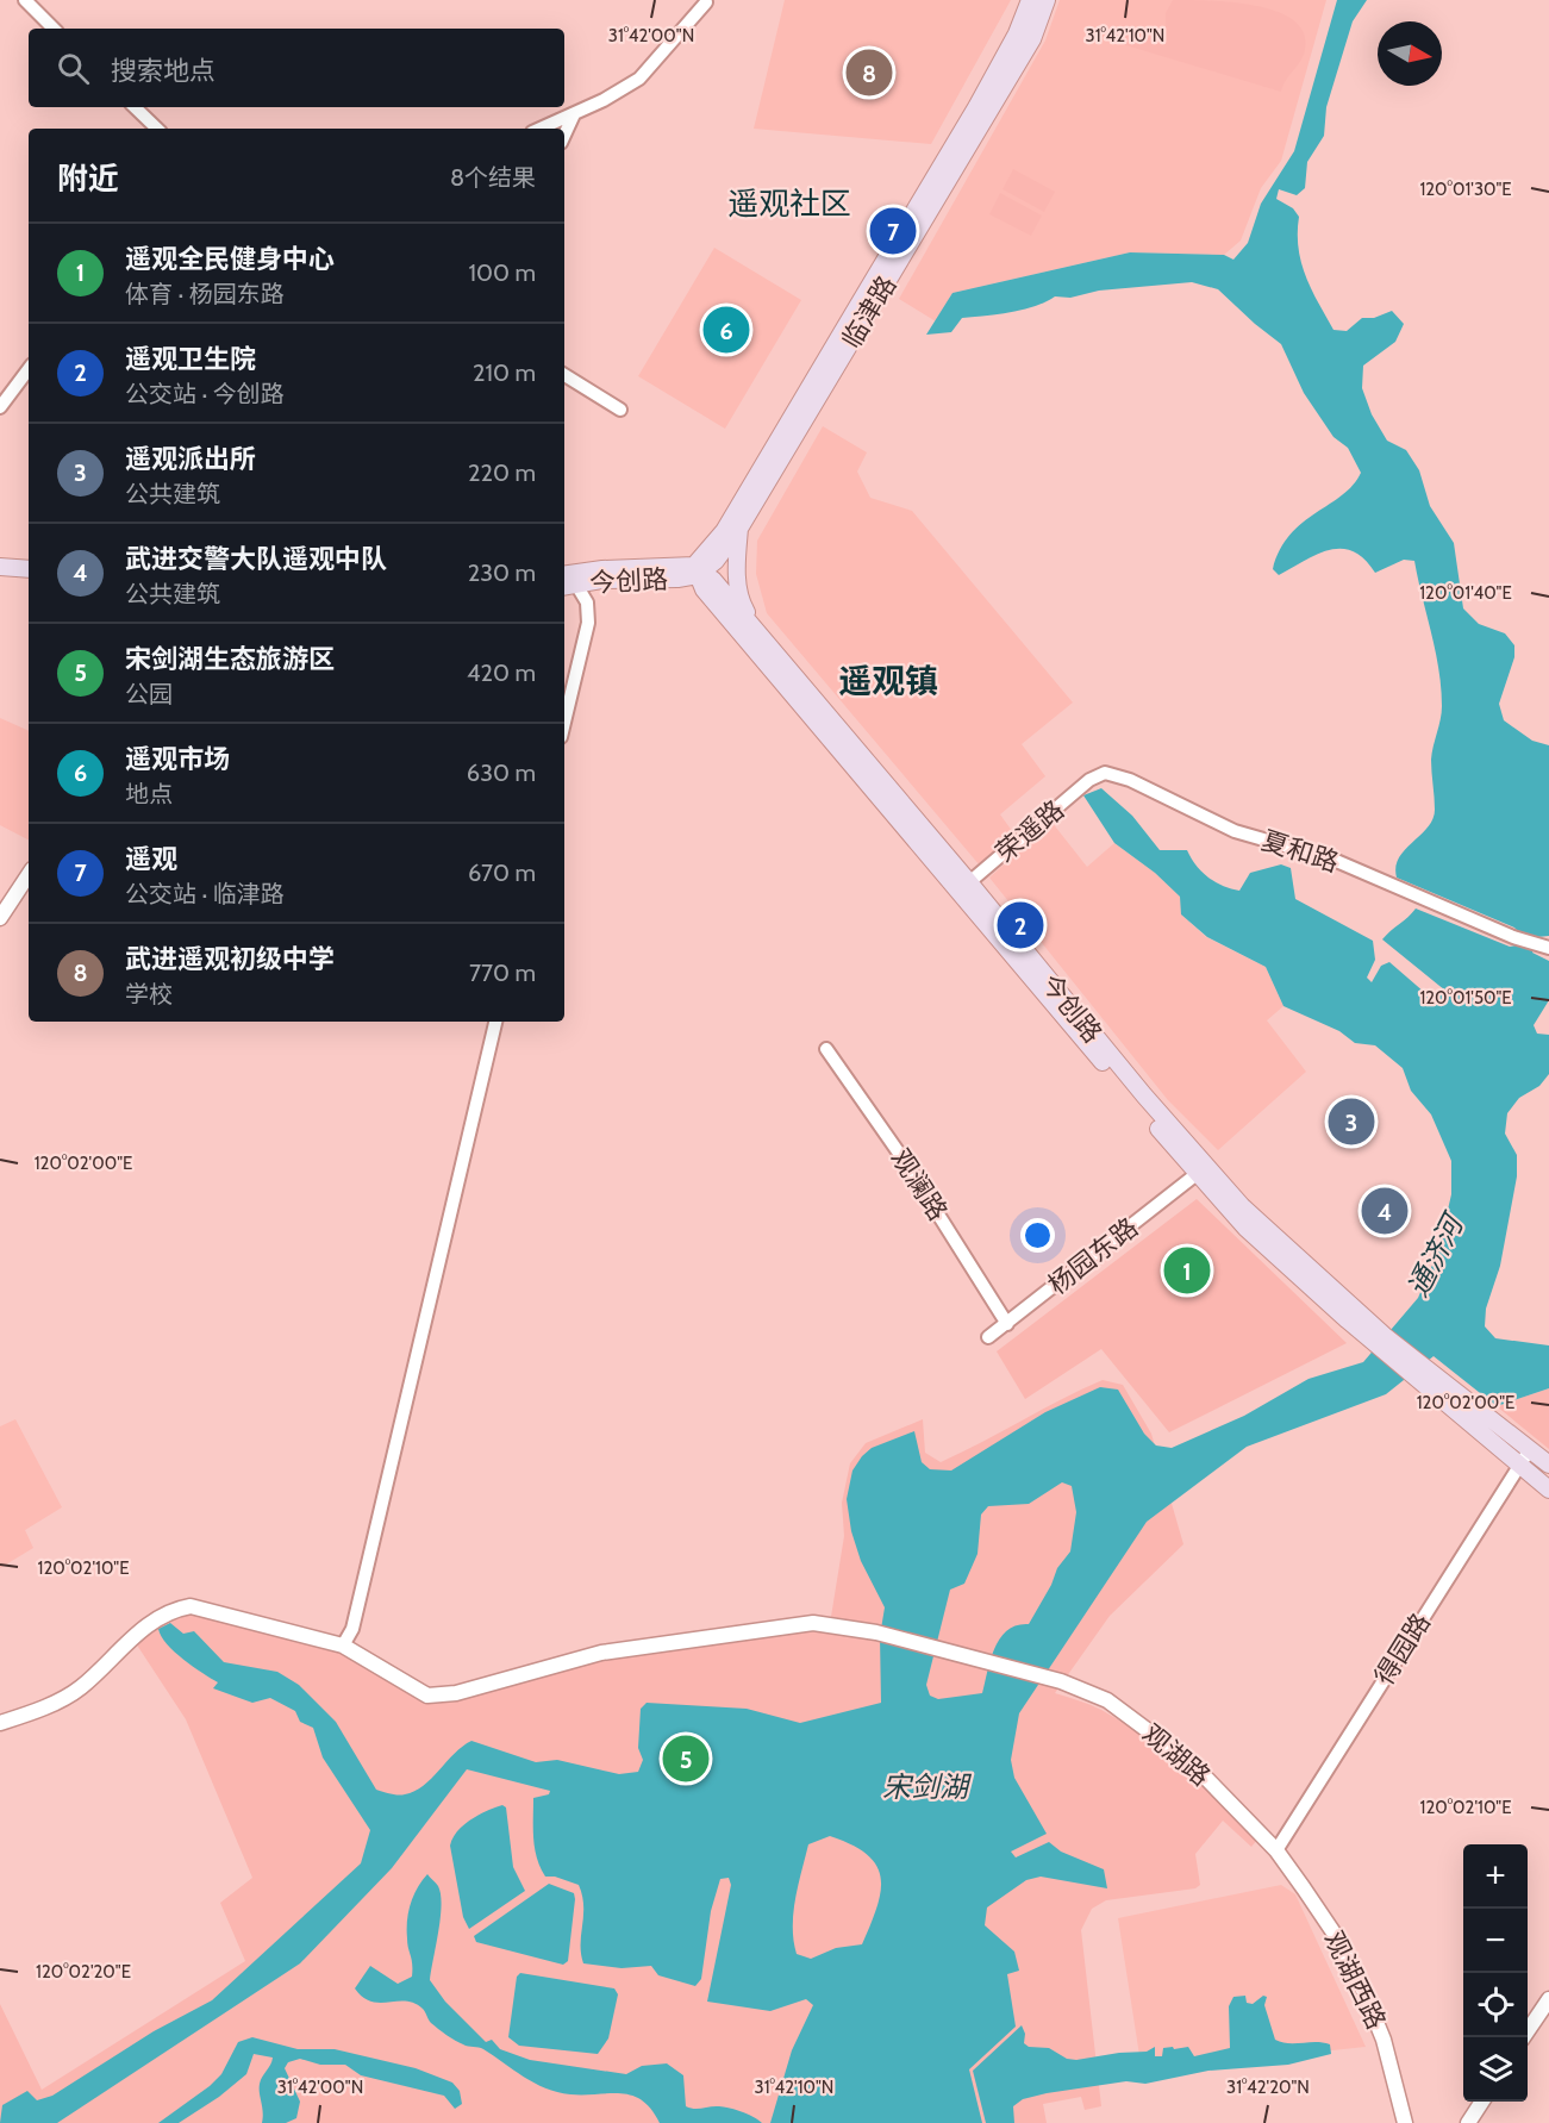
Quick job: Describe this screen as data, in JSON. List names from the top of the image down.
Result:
{
  "streets": {
    "main road": ["临津路", "今创路"],
    "street": [
      "荣遥路",
      "夏和路",
      "观澜路",
      "杨园东路",
      "得园路",
      "观湖路",
      "观湖西路"
    ]
  },
  "crossings": [
    ["临津路", "今创路"],
    ["今创路", "荣遥路"],
    ["今创路", "杨园东路"],
    ["荣遥路", "夏和路"],
    ["观澜路", "杨园东路"],
    ["得园路", "观湖路"],
    ["得园路", "观湖西路"],
    ["观湖路", "观湖西路"]
  ],
  "districts": ["遥观社区", "遥观镇"],
  "water": ["通济河", "宋剑湖"],
  "north": "right",
  "page": {
    "search": "搜索地点",
    "pins": [
      "8",
      "7",
      "6",
      "2",
      "3",
      "4",
      "1",
      "5"
    ],
    "heading": ["附近", "8个结果"],
    "list": [
      {
        "mark": "1",
        "name": "遥观全民健身中心",
        "note": "体育 · 杨园东路",
        "value": "100 m"
      },
      {
        "mark": "2",
        "name": "遥观卫生院",
        "note": "公交站 · 今创路",
        "value": "210 m"
      },
      {
        "mark": "3",
        "name": "遥观派出所",
        "note": "公共建筑",
        "value": "220 m"
      },
      {
        "mark": "4",
        "name": "武进交警大队遥观中队",
        "note": "公共建筑",
        "value": "230 m"
      },
      {
        "mark": "5",
        "name": "宋剑湖生态旅游区",
        "note": "公园",
        "value": "420 m"
      },
      {
        "mark": "6",
        "name": "遥观市场",
        "note": "地点",
        "value": "630 m"
      },
      {
        "mark": "7",
        "name": "遥观",
        "note": "公交站 · 临津路",
        "value": "670 m"
      },
      {
        "mark": "8",
        "name": "武进遥观初级中学",
        "note": "学校",
        "value": "770 m"
      }
    ],
    "map_buttons": ["+", "−"]
  },
  "coordinates": [
    "31°42'00\"N",
    "31°42'10\"N",
    "120°01'30\"E",
    "120°01'40\"E",
    "120°01'50\"E",
    "120°02'00\"E",
    "120°02'10\"E",
    "120°02'20\"E",
    "31°42'20\"N"
  ]
}
